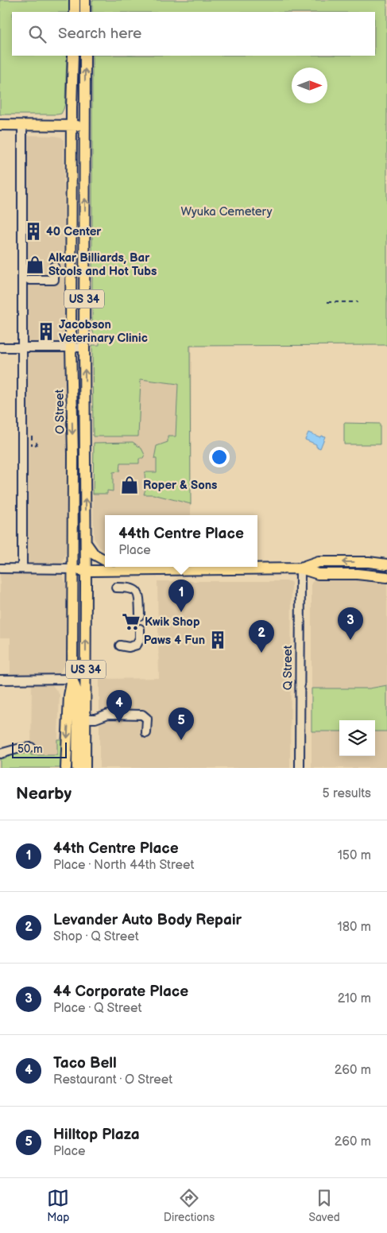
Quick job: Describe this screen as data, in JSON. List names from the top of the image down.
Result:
{
  "streets": {
    "main road": ["US 34", "O Street"],
    "street": ["Q Street"]
  },
  "parks": ["Wyuka Cemetery"],
  "places": {
    "building": ["40 Center", "Jacobson Veterinary Clinic", "Paws 4 Fun"],
    "shop": ["Alkar Billiards, Bar Stools and Hot Tubs", "Roper & Sons"],
    "supermarket": ["Kwik Shop"]
  },
  "scale_bar": "50 m",
  "north": "right",
  "page": {
    "search": "Search here",
    "popup": ["44th Centre Place", "Place"],
    "pins": [
      "1",
      "3",
      "2",
      "4",
      "5"
    ],
    "scale": "50 m",
    "heading": ["Nearby", "5 results"],
    "list": [
      {
        "mark": "1",
        "name": "44th Centre Place",
        "note": "Place · North 44th Street",
        "value": "150 m"
      },
      {
        "mark": "2",
        "name": "Levander Auto Body Repair",
        "note": "Shop · Q Street",
        "value": "180 m"
      },
      {
        "mark": "3",
        "name": "44 Corporate Place",
        "note": "Place · Q Street",
        "value": "210 m"
      },
      {
        "mark": "4",
        "name": "Taco Bell",
        "note": "Restaurant · O Street",
        "value": "260 m"
      },
      {
        "mark": "5",
        "name": "Hilltop Plaza",
        "note": "Place",
        "value": "260 m"
      }
    ],
    "nav": ["Map", "Directions", "Saved"]
  }
}
